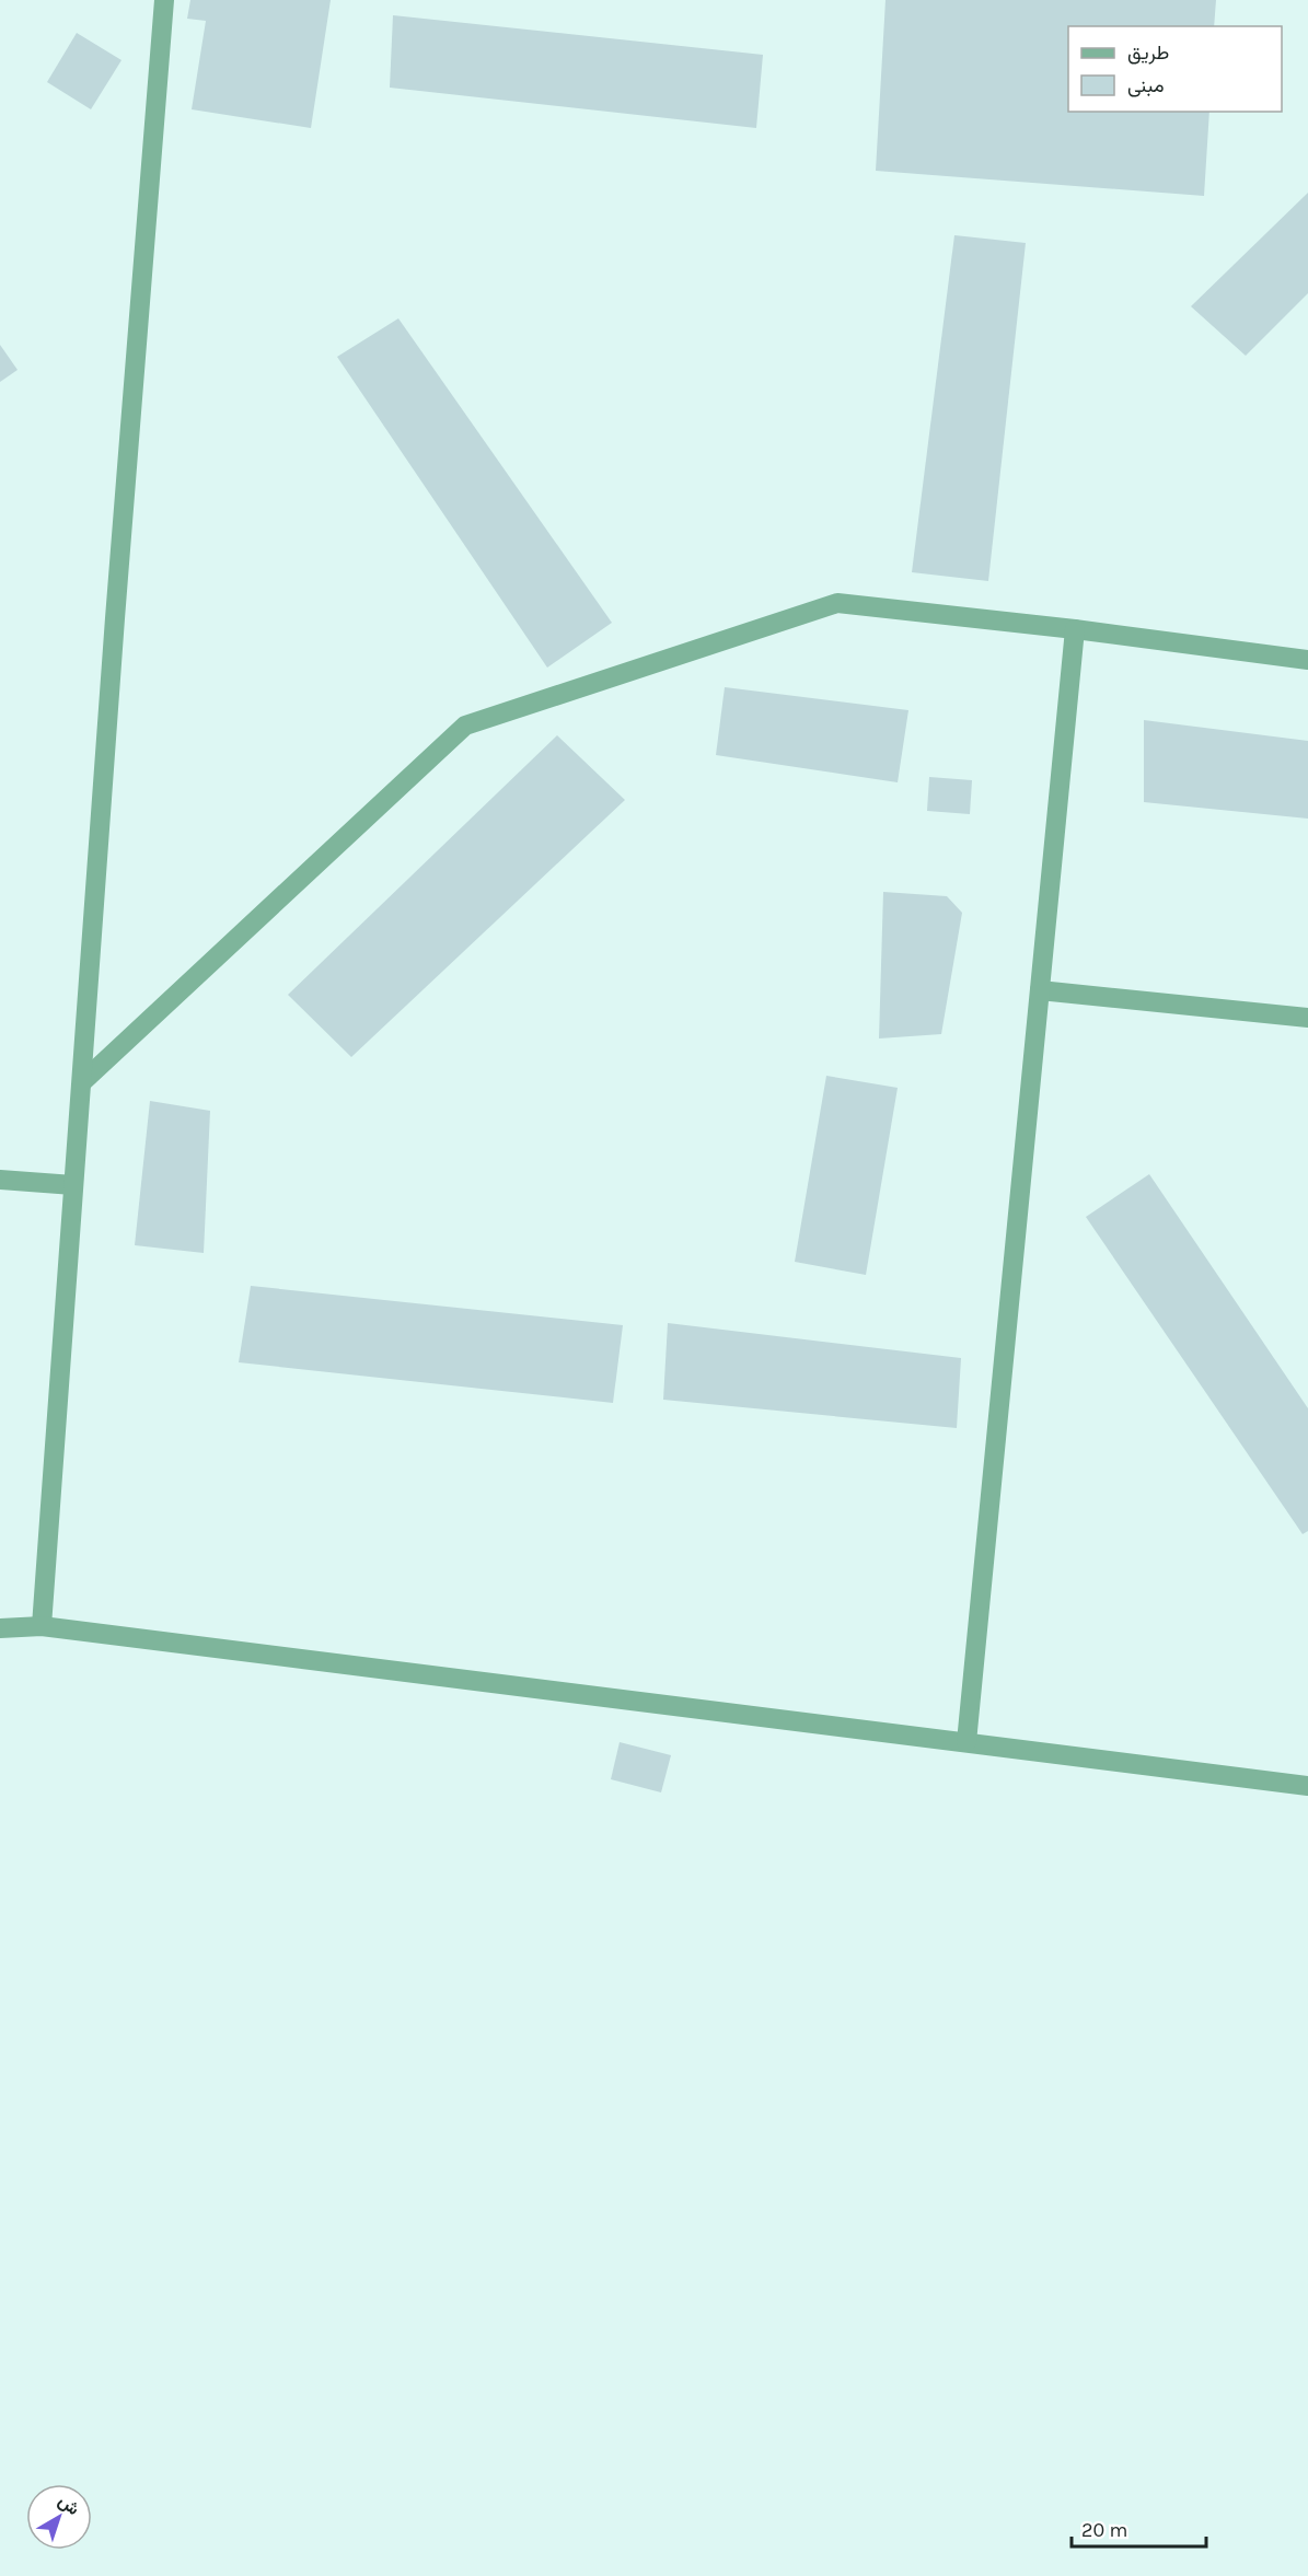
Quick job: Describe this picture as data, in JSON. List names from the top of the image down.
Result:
{
  "legend": ["طريق", "مبنى"],
  "scale_bar": "20 m",
  "north": "top right"
}
